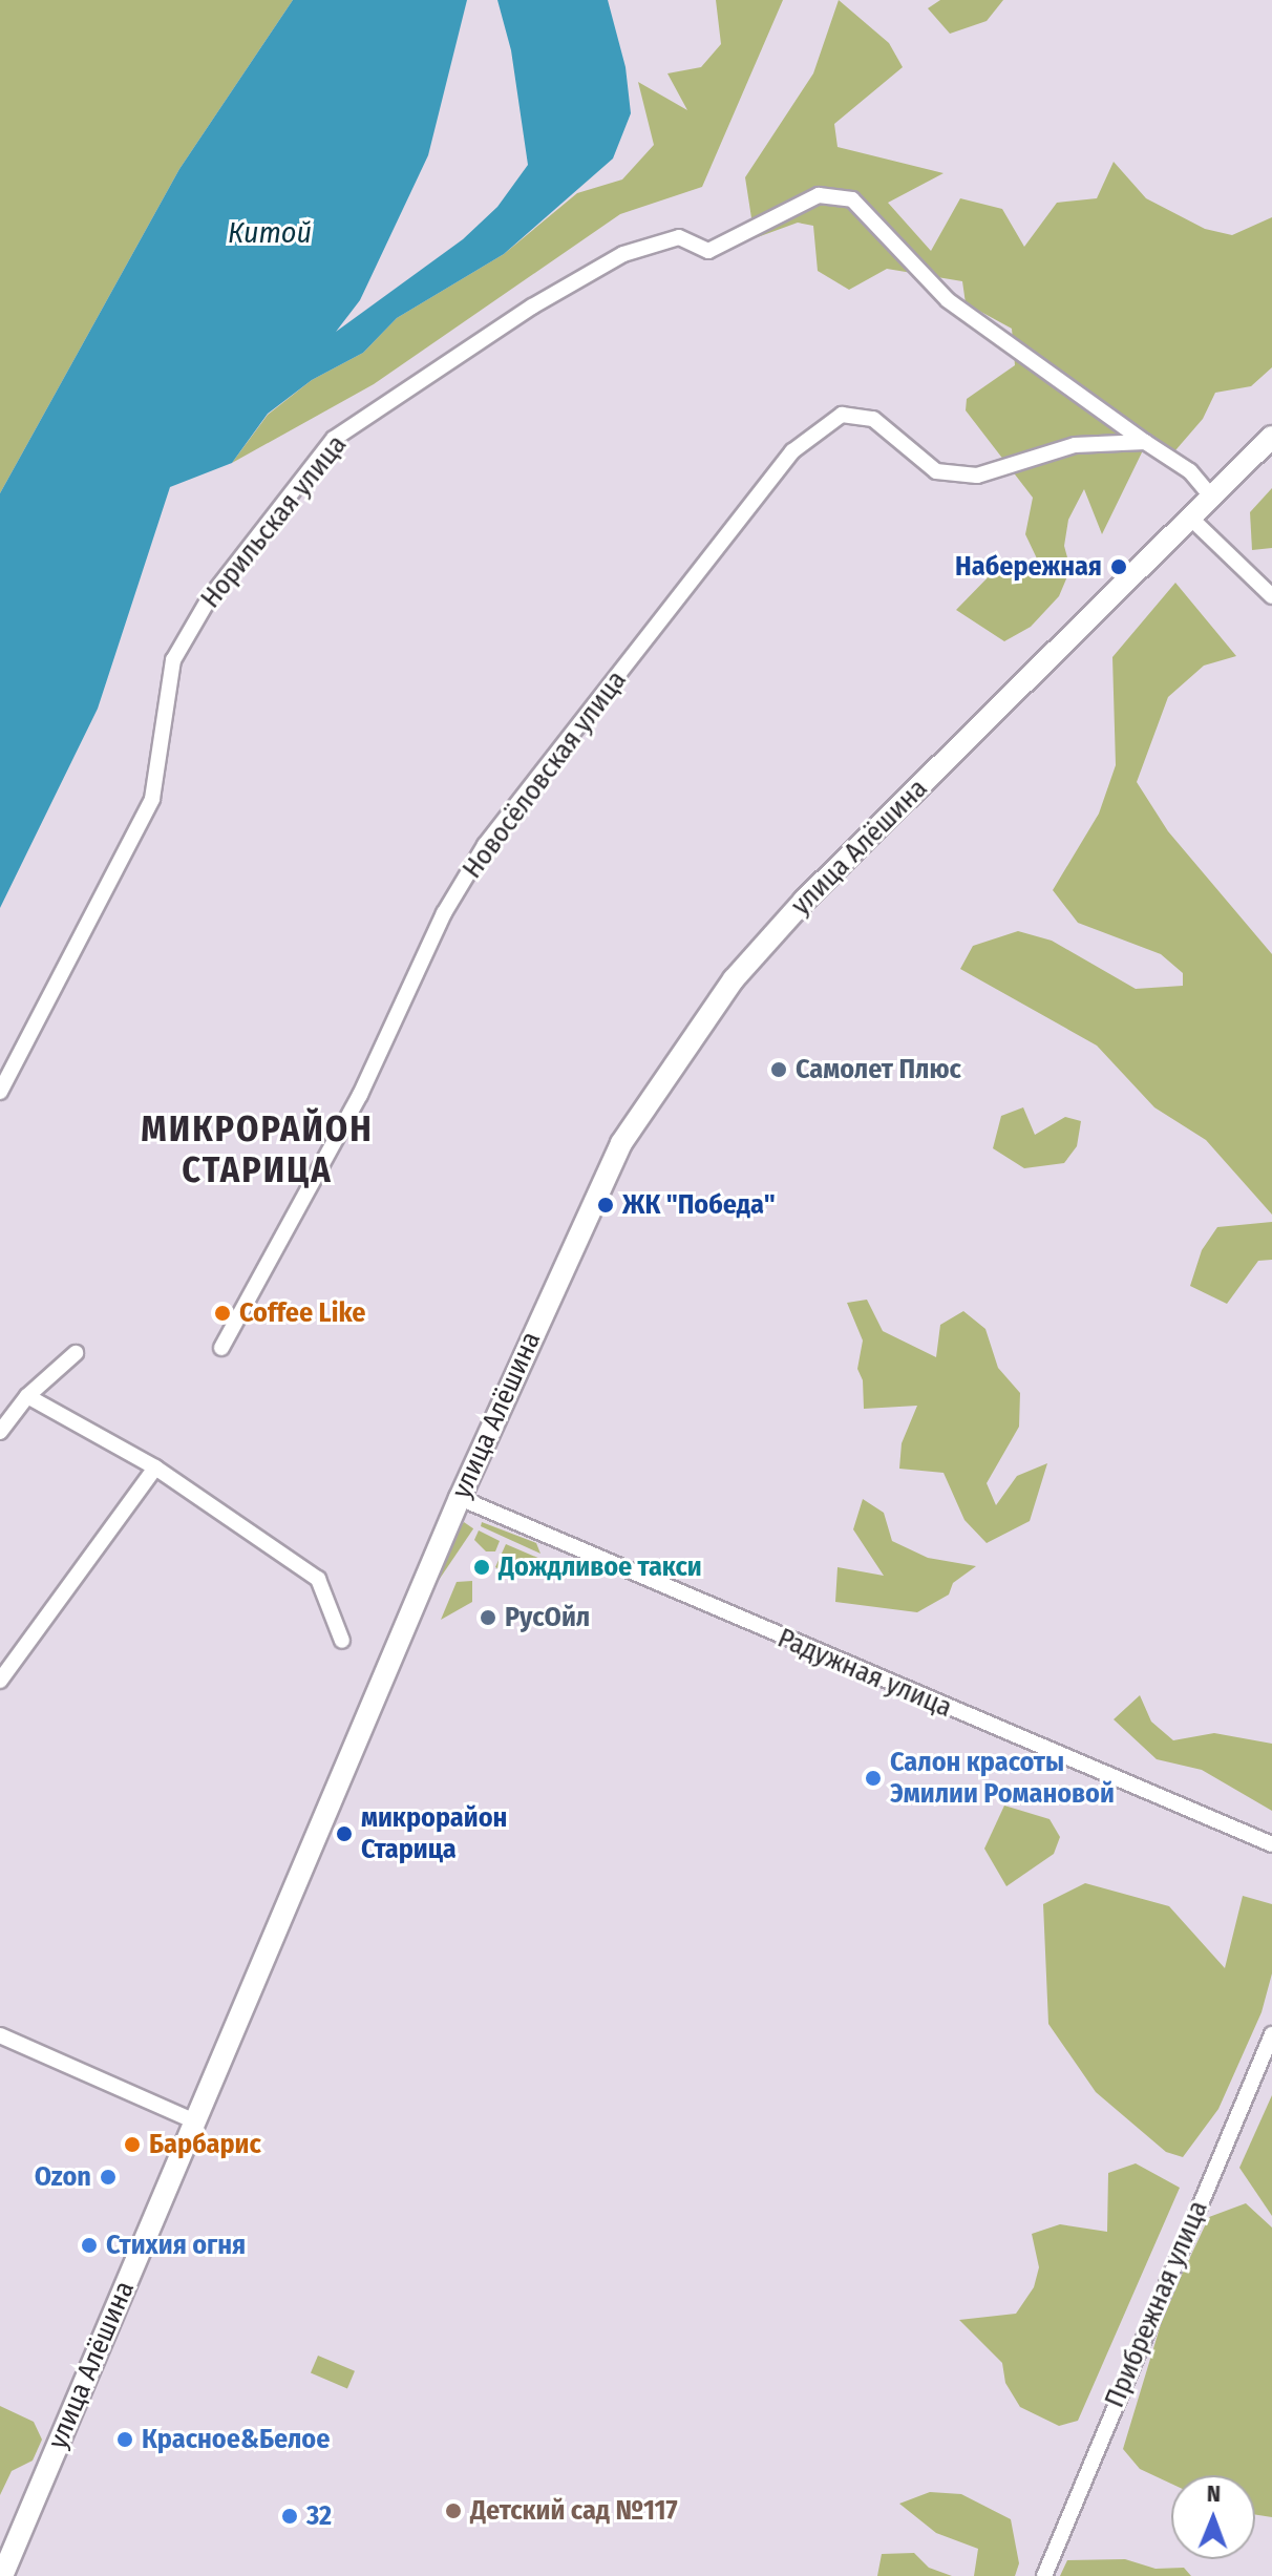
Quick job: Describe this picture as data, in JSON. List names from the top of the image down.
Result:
{
  "streets": {
    "street": [
      "Норильская улица",
      "Новосёловская улица",
      "улица Алёшина",
      "Радужная улица",
      "Прибрежная улица"
    ]
  },
  "crossings": [
    ["Норильская улица", "Новосёловская улица"],
    ["улица Алёшина", "Радужная улица"]
  ],
  "districts": ["МИКРОРАЙОН СТАРИЦА"],
  "water": ["Китой"],
  "places": [
    "Набережная",
    "Самолет Плюс",
    "ЖК \"Победа\"",
    "Coffee Like",
    "Дождливое такси",
    "РусОйл",
    "Салон красоты Эмилии Романовой",
    "микрорайон Старица",
    "Барбарис",
    "Ozon",
    "Стихия огня",
    "Красное&Белое",
    "Детский сад №117",
    "32"
  ],
  "north": "top"
}
